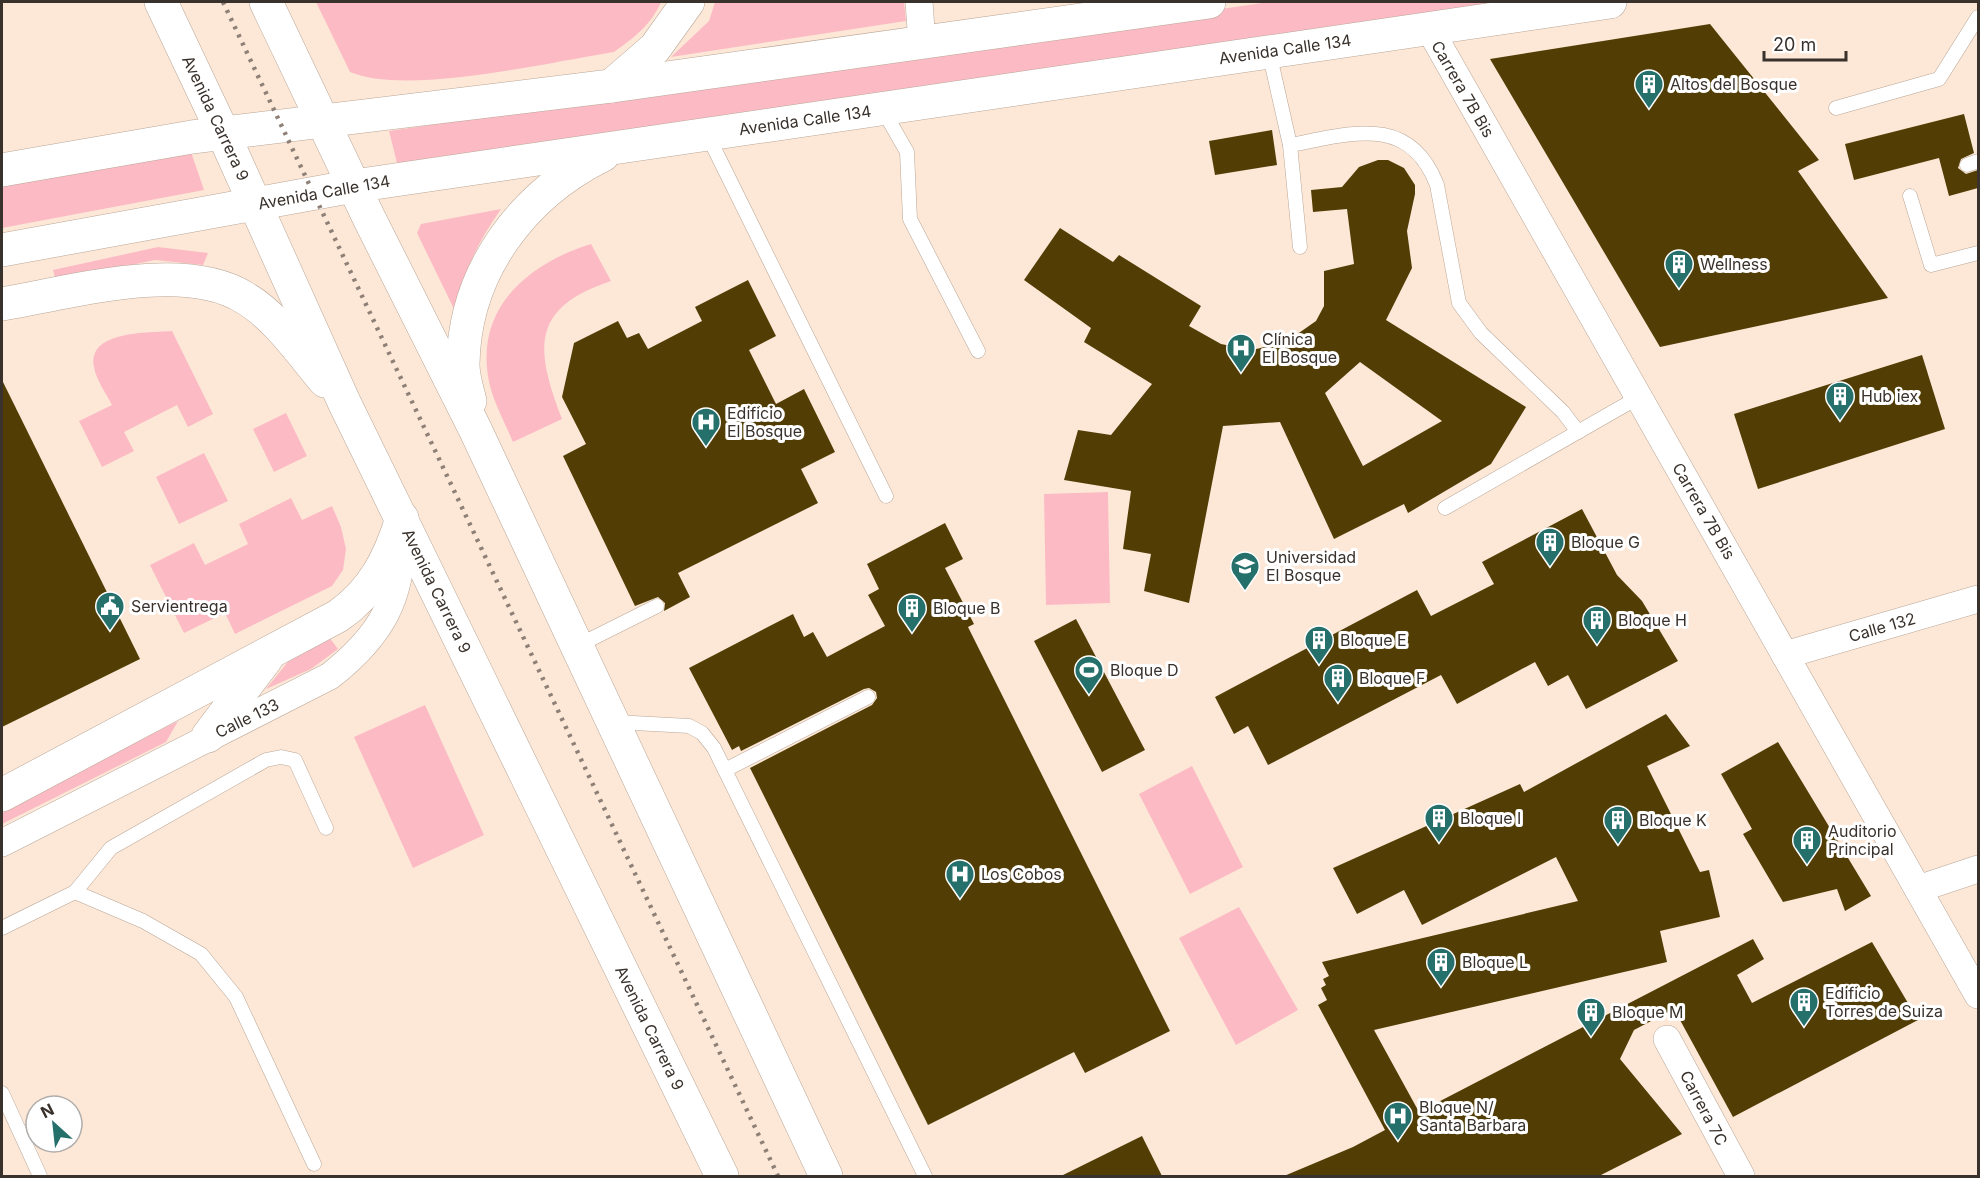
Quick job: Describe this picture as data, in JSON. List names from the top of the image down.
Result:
{
  "streets": {
    "main road": ["Avenida Calle 134", "Avenida Carrera 9"],
    "street": [
      "Carrera 7B Bis",
      "Calle 132",
      "Calle 133",
      "Carrera 7C"
    ]
  },
  "crossings": [
    ["Avenida Calle 134", "Carrera 7B Bis"],
    ["Avenida Calle 134", "Avenida Carrera 9"],
    ["Carrera 7B Bis", "Calle 132"],
    ["Avenida Carrera 9", "Calle 133"]
  ],
  "places": {
    "building": [
      "Altos del Bosque",
      "Wellness",
      "Hub iex",
      "Bloque G",
      "Bloque B",
      "Bloque H",
      "Bloque E",
      "Bloque F",
      "Bloque I",
      "Bloque K",
      "Auditorio Principal",
      "Bloque L",
      "Edificio Torres de Suiza",
      "Bloque M"
    ],
    "hospital": [
      "Clínica El Bosque",
      "Edificio El Bosque",
      "Los Cobos",
      "Bloque N/ Santa Barbara"
    ],
    "school or university": ["Universidad El Bosque"],
    "public building": ["Servientrega"],
    "sports": ["Bloque D"]
  },
  "scale_bar": "20 m",
  "north": "top left"
}
